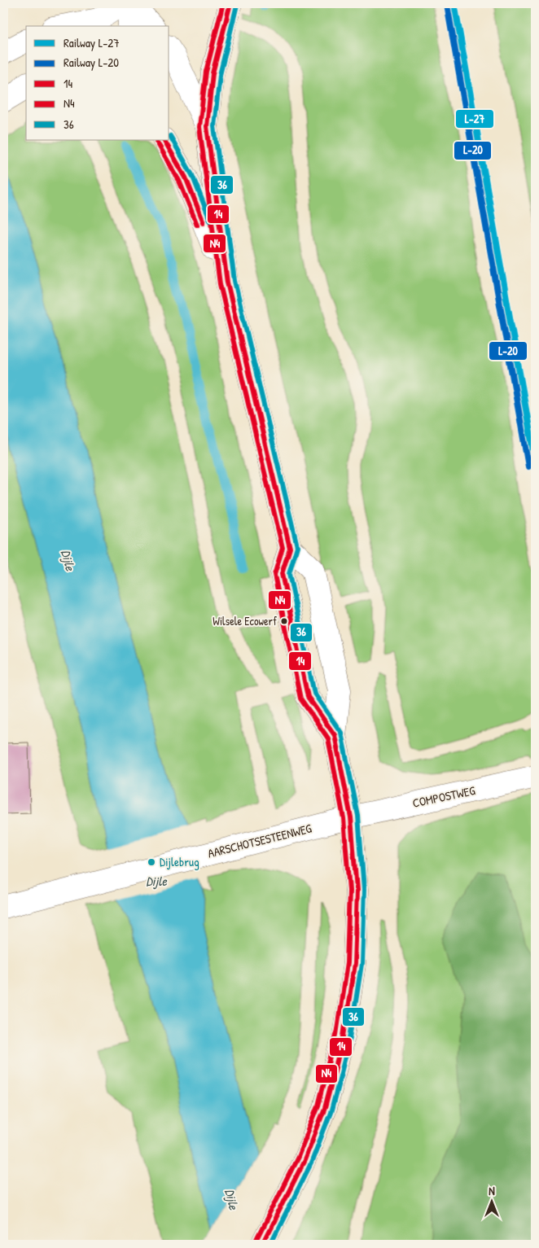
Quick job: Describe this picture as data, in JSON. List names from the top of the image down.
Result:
{
  "streets": {
    "main road": ["COMPOSTWEG", "AARSCHOTSESTEENWEG"]
  },
  "crossings": [
    ["COMPOSTWEG", "AARSCHOTSESTEENWEG"]
  ],
  "water": ["Dijle"],
  "places": ["Wilsele Ecowerf", "Dijlebrug"],
  "lines": [
    "rail line L-27",
    "transit line 14",
    "transit line N4",
    "rail line L-20",
    "transit line 36"
  ],
  "legend": [
    "Railway L-27",
    "Railway L-20",
    "14",
    "N4",
    "36"
  ],
  "north": "top"
}
